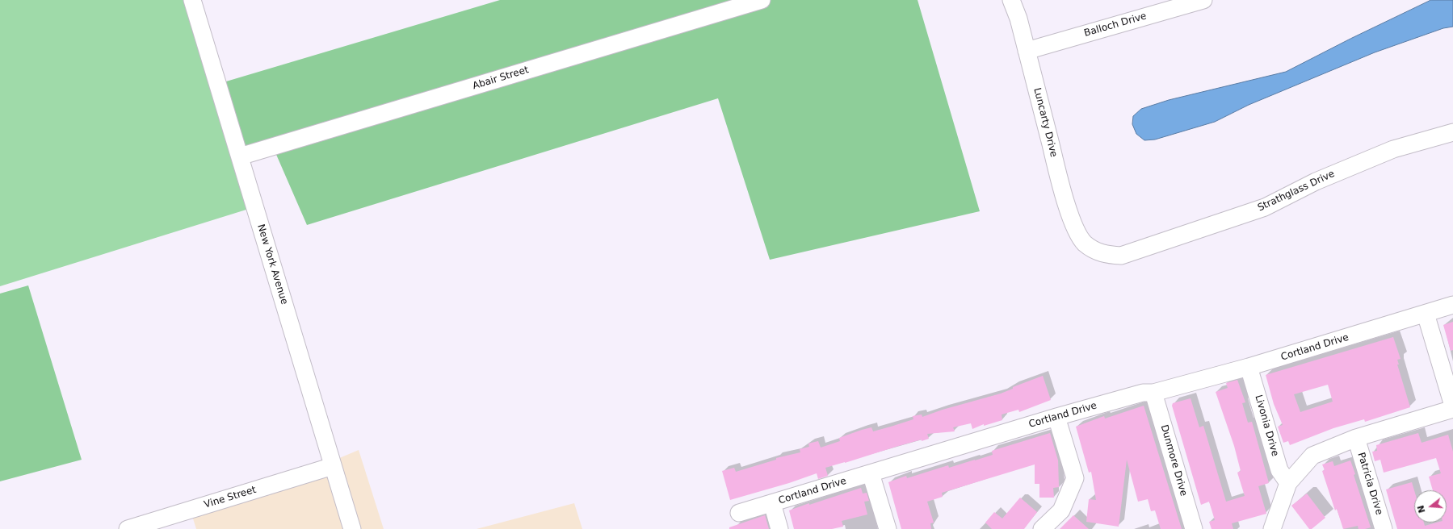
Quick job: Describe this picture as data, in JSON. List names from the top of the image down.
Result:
{
  "streets": {
    "street": [
      "Balloch Drive",
      "Abair Street",
      "Luncarty Drive",
      "Strathglass Drive",
      "New York Avenue",
      "Cortland Drive",
      "Livonia Drive",
      "Dunmore Drive",
      "Patricia Drive",
      "Vine Street"
    ]
  },
  "crossings": [
    ["Balloch Drive", "Luncarty Drive"],
    ["Abair Street", "New York Avenue"],
    ["Luncarty Drive", "Strathglass Drive"],
    ["New York Avenue", "Vine Street"],
    ["Cortland Drive", "Livonia Drive"],
    ["Cortland Drive", "Dunmore Drive"]
  ],
  "north": "left"
}
